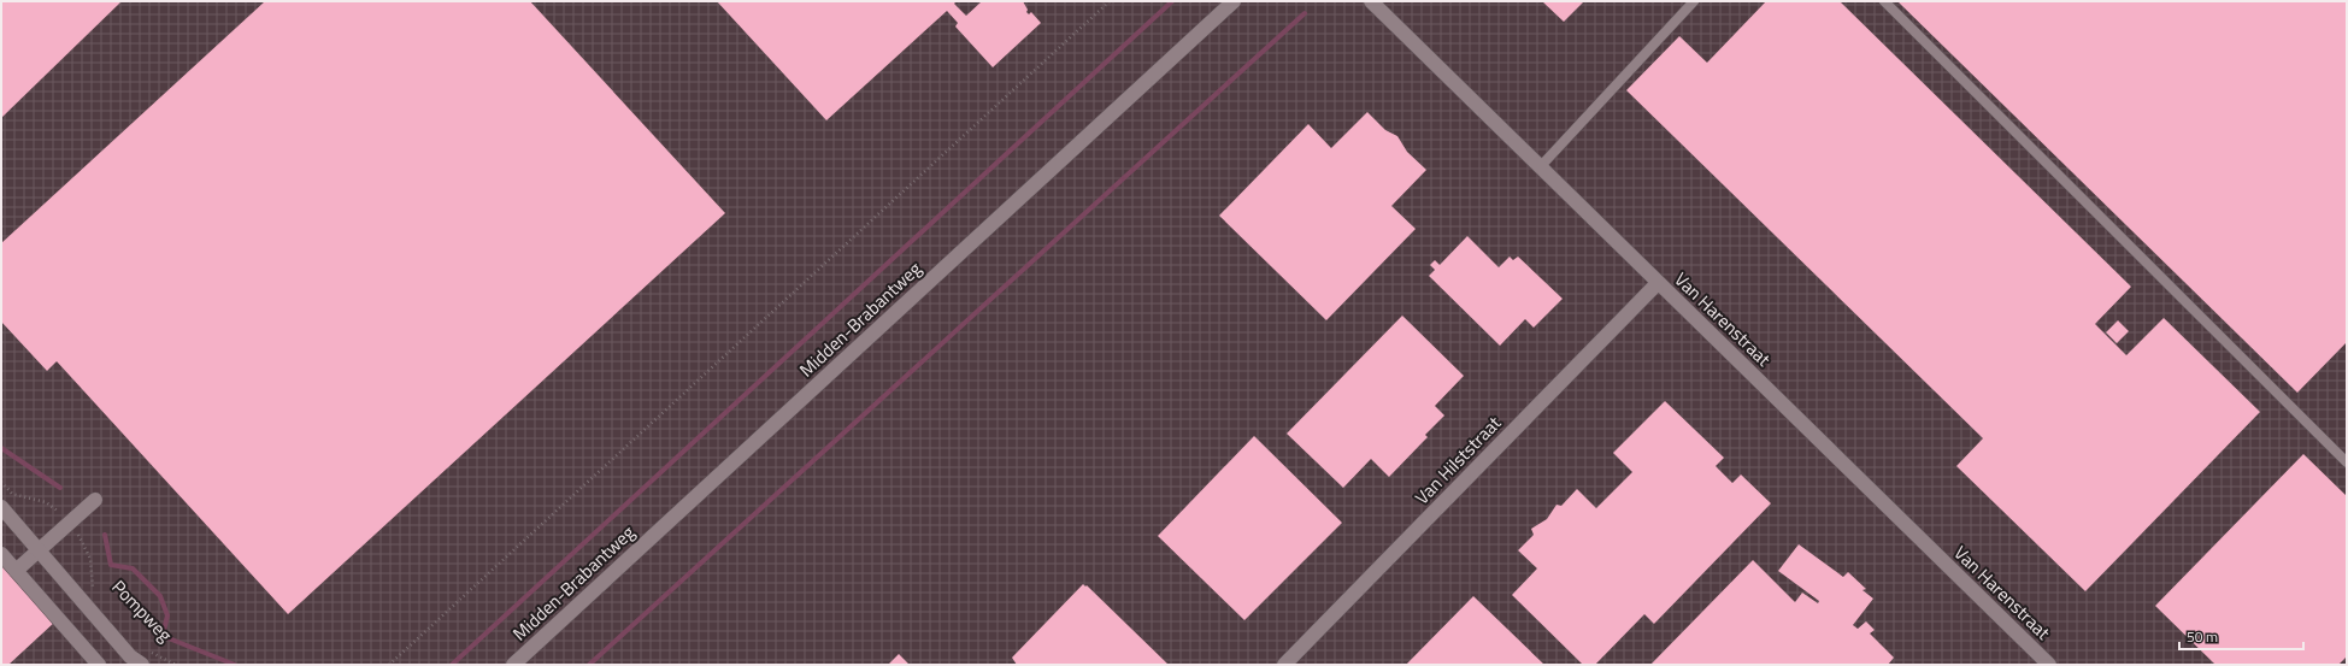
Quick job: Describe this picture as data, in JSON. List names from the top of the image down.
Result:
{
  "streets": {
    "street": [
      "Midden-Brabantweg",
      "Van Harenstraat",
      "Van Hilststraat",
      "Pompweg"
    ]
  },
  "crossings": [
    ["Van Harenstraat", "Van Hilststraat"]
  ],
  "scale_bar": "50 m"
}
